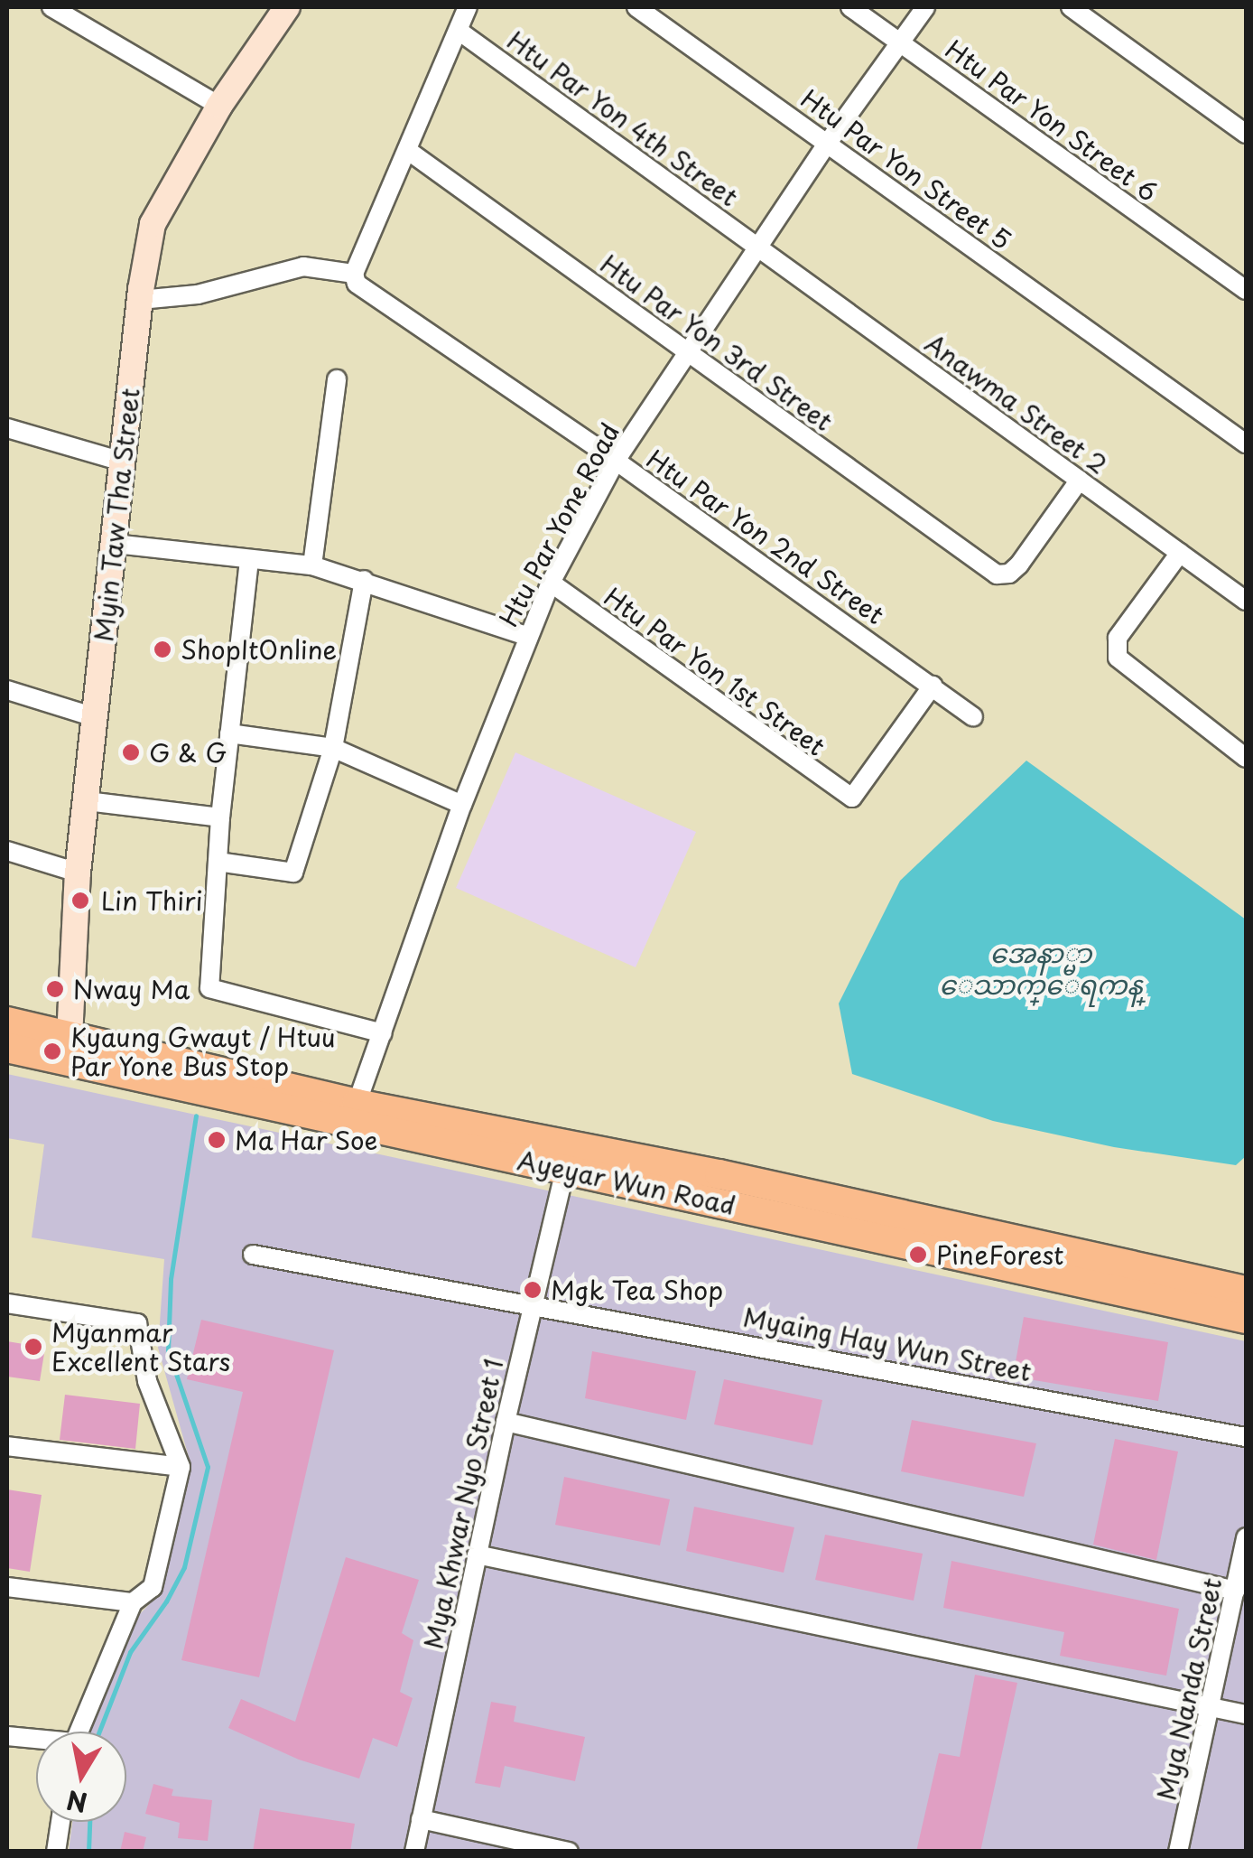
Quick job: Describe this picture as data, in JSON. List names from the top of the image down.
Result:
{
  "streets": {
    "main road": ["Myin Taw Tha Street", "Ayeyar Wun Road"],
    "street": [
      "Htu Par Yon 4th Street",
      "Htu Par Yon Street 6",
      "Htu Par Yon Street 5",
      "Htu Par Yon 3rd Street",
      "Anawma Street 2",
      "Htu Par Yone Road",
      "Htu Par Yon 2nd Street",
      "Htu Par Yon 1st Street",
      "Myaing Hay Wun Street",
      "Mya Khwar Nyo Street 1",
      "Mya Nanda Street"
    ]
  },
  "crossings": [
    ["Htu Par Yon 4th Street", "Anawma Street 2"],
    ["Htu Par Yon 4th Street", "Htu Par Yone Road"],
    ["Htu Par Yon Street 6", "Htu Par Yone Road"],
    ["Htu Par Yon Street 5", "Htu Par Yone Road"],
    ["Htu Par Yon 3rd Street", "Anawma Street 2"],
    ["Htu Par Yon 3rd Street", "Htu Par Yone Road"],
    ["Anawma Street 2", "Htu Par Yone Road"],
    ["Myin Taw Tha Street", "Ayeyar Wun Road"],
    ["Htu Par Yone Road", "Htu Par Yon 2nd Street"],
    ["Htu Par Yone Road", "Htu Par Yon 1st Street"],
    ["Htu Par Yone Road", "Ayeyar Wun Road"],
    ["Htu Par Yon 2nd Street", "Htu Par Yon 1st Street"],
    ["Ayeyar Wun Road", "Mya Khwar Nyo Street 1"],
    ["Myaing Hay Wun Street", "Mya Khwar Nyo Street 1"]
  ],
  "water": ["အေနာ္မာ ေသာက္ေရကန္"],
  "places": [
    "ShopItOnline",
    "G & G",
    "Lin Thiri",
    "Nway Ma",
    "Kyaung Gwayt / Htuu Par Yone Bus Stop",
    "Ma Har Soe",
    "PineForest",
    "Mgk Tea Shop",
    "Myanmar Excellent Stars"
  ],
  "north": "bottom"
}
